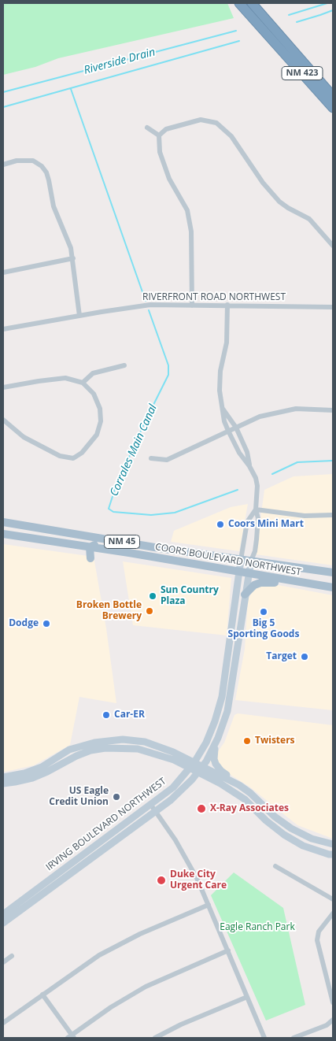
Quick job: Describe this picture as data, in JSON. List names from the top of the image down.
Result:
{
  "streets": {
    "highway": ["NM 423"],
    "main road": ["NM 45", "COORS BOULEVARD NORTHWEST"],
    "street": ["RIVERFRONT ROAD NORTHWEST", "IRVING BOULEVARD NORTHWEST"]
  },
  "crossings": [
    ["COORS BOULEVARD NORTHWEST", "IRVING BOULEVARD NORTHWEST"]
  ],
  "water": ["Riverside Drain", "Corrales Main Canal"],
  "parks": ["Eagle Ranch Park"],
  "places": [
    "Coors Mini Mart",
    "Sun Country Plaza",
    "Broken Bottle Brewery",
    "Big 5 Sporting Goods",
    "Dodge",
    "Target",
    "Car-ER",
    "Twisters",
    "US Eagle Credit Union",
    "X-Ray Associates",
    "Duke City Urgent Care"
  ]
}
